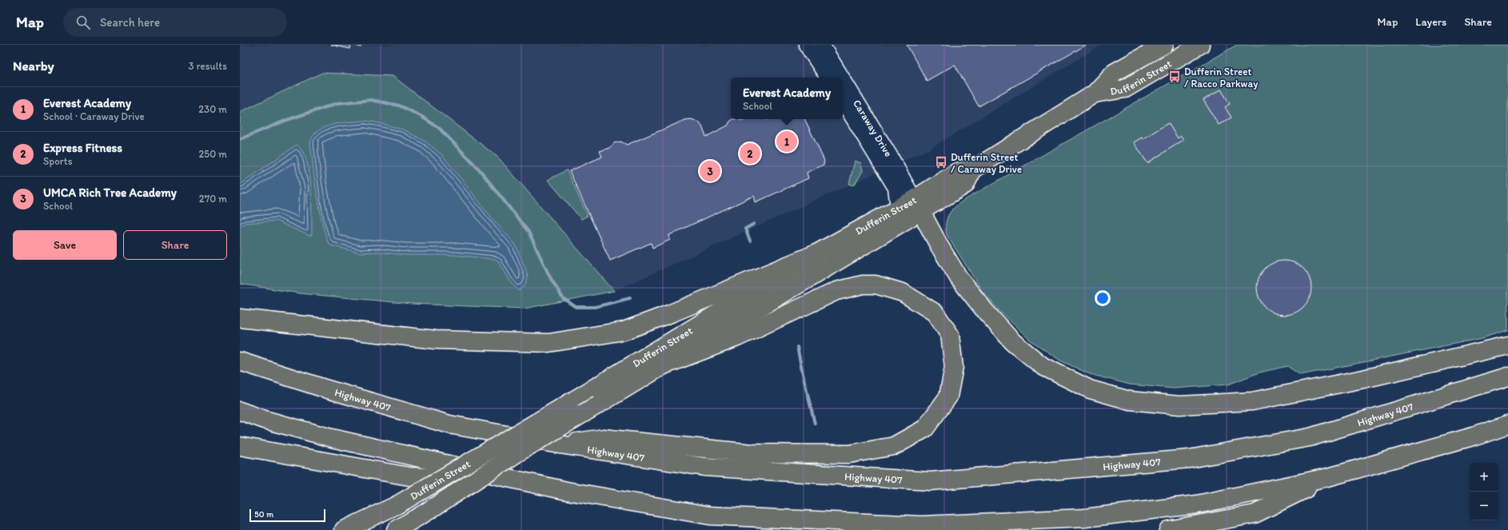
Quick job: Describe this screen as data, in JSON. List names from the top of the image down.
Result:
{
  "streets": {
    "main road": ["Dufferin Street", "Highway 407"],
    "street": ["Caraway Drive"]
  },
  "crossings": [
    ["Dufferin Street", "Caraway Drive"]
  ],
  "places": {
    "bus stop": ["Dufferin Street / Racco Parkway", "Dufferin Street / Caraway Drive"]
  },
  "scale_bar": "50 m",
  "page": {
    "header": "Map",
    "search": "Search here",
    "nav": ["Map", "Layers", "Share"],
    "heading": ["Nearby", "3 results"],
    "popup": ["Everest Academy", "School"],
    "list": [
      {
        "mark": "1",
        "name": "Everest Academy",
        "note": "School · Caraway Drive",
        "value": "230 m"
      },
      {
        "mark": "2",
        "name": "Express Fitness",
        "note": "Sports",
        "value": "250 m"
      },
      {
        "mark": "3",
        "name": "UMCA Rich Tree Academy",
        "note": "School",
        "value": "270 m"
      }
    ],
    "pins": ["1", "2", "3"],
    "buttons": ["Save", "Share"],
    "map_buttons": ["+", "−"],
    "scale": "50 m"
  }
}
